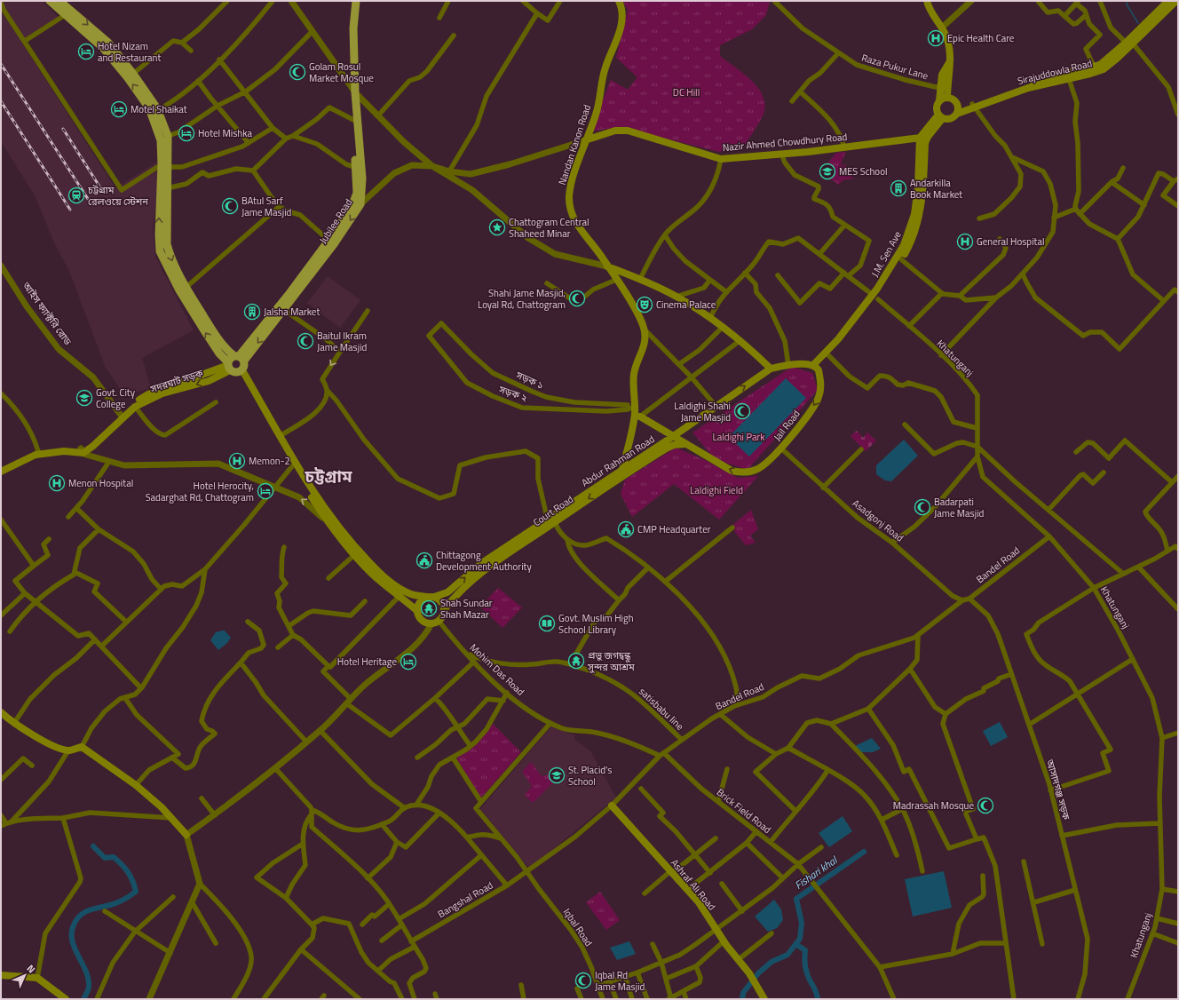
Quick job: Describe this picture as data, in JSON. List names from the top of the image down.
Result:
{
  "streets": {
    "main road": [
      "Sirajuddowla Road",
      "Nazir Ahmed Chowdhury Road",
      "Nandan Kanon Road",
      "Jubilee Road",
      "J.M. Sen Ave",
      "সদরঘাট সড়ক",
      "Jail Road",
      "Abdur Rahman Road",
      "Court Road",
      "Ashraf Ali Road"
    ],
    "street": [
      "Raza Pukur Lane",
      "আইস ফ্যাক্টরি রোড",
      "Khatunganj",
      "সড়ক ১",
      "সড়ক ২",
      "Asadgonj Road",
      "Bandel Road",
      "Mohim Das Road",
      "satisbabu line",
      "আসাদগঞ্জ সড়ক",
      "Brick Field Road",
      "Bangshal Road",
      "Iqbal Road"
    ]
  },
  "crossings": [
    ["Sirajuddowla Road", "J.M. Sen Ave"],
    ["Nazir Ahmed Chowdhury Road", "Nandan Kanon Road"],
    ["Nazir Ahmed Chowdhury Road", "J.M. Sen Ave"],
    ["Jubilee Road", "সদরঘাট সড়ক"],
    ["J.M. Sen Ave", "Jail Road"],
    ["J.M. Sen Ave", "Abdur Rahman Road"],
    ["আইস ফ্যাক্টরি রোড", "সদরঘাট সড়ক"],
    ["Khatunganj", "Bandel Road"],
    ["সড়ক ১", "সড়ক ২"],
    ["সড়ক ১", "Jail Road"],
    ["সড়ক ২", "Jail Road"],
    ["Jail Road", "Abdur Rahman Road"],
    ["Jail Road", "Court Road"],
    ["Jail Road", "Asadgonj Road"],
    ["Abdur Rahman Road", "Court Road"],
    ["Abdur Rahman Road", "Mohim Das Road"],
    ["Court Road", "Mohim Das Road"],
    ["Asadgonj Road", "Bandel Road"],
    ["Bandel Road", "Mohim Das Road"],
    ["Bandel Road", "satisbabu line"],
    ["Bandel Road", "আসাদগঞ্জ সড়ক"],
    ["Bandel Road", "Brick Field Road"],
    ["Bandel Road", "Ashraf Ali Road"],
    ["Bandel Road", "Bangshal Road"],
    ["Bandel Road", "Iqbal Road"],
    ["Mohim Das Road", "satisbabu line"],
    ["Mohim Das Road", "Brick Field Road"],
    ["Bangshal Road", "Iqbal Road"]
  ],
  "one_way": ["Abdur Rahman Road", "Court Road"],
  "districts": ["চট্টগ্রাম"],
  "water": ["Fishari khal"],
  "parks": ["DC Hill", "Laldighi Park", "Laldighi Field"],
  "places": {
    "hospital": [
      "Epic Health Care",
      "General Hospital",
      "Memon-2",
      "Menon Hospital"
    ],
    "hotel": [
      "Hotel Nizam and Restaurant",
      "Motel Shaikat",
      "Hotel Mishka",
      "Hotel Herocity, Sadarghat Rd, Chattogram",
      "Hotel Heritage"
    ],
    "mosque": [
      "Golam Rosul Market Mosque",
      "BAtul Sarf Jame Masjid",
      "Shahi Jame Masjid, Loyal Rd, Chattogram",
      "Baitul Ikram Jame Masjid",
      "Laldighi Shahi Jame Masjid",
      "Badarpati Jame Masjid",
      "Madrassah Mosque",
      "Iqbal Rd Jame Masjid"
    ],
    "school or university": ["MES School", "Govt. City College", "St. Placid's School"],
    "building": ["Andarkilla Book Market", "Jalsha Market"],
    "station": ["চট্টগ্রাম রেলওয়ে স্টেশন"],
    "place": ["Chattogram Central Shaheed Minar"],
    "theatre": ["Cinema Palace"],
    "public building": ["CMP Headquarter", "Chittagong Development Authority"],
    "temple": ["Shah Sundar Shah Mazar", "প্রভু জগদ্বন্ধু সুন্দর আশ্রম"],
    "library": ["Govt. Muslim High School Library"]
  },
  "north": "top right"
}
